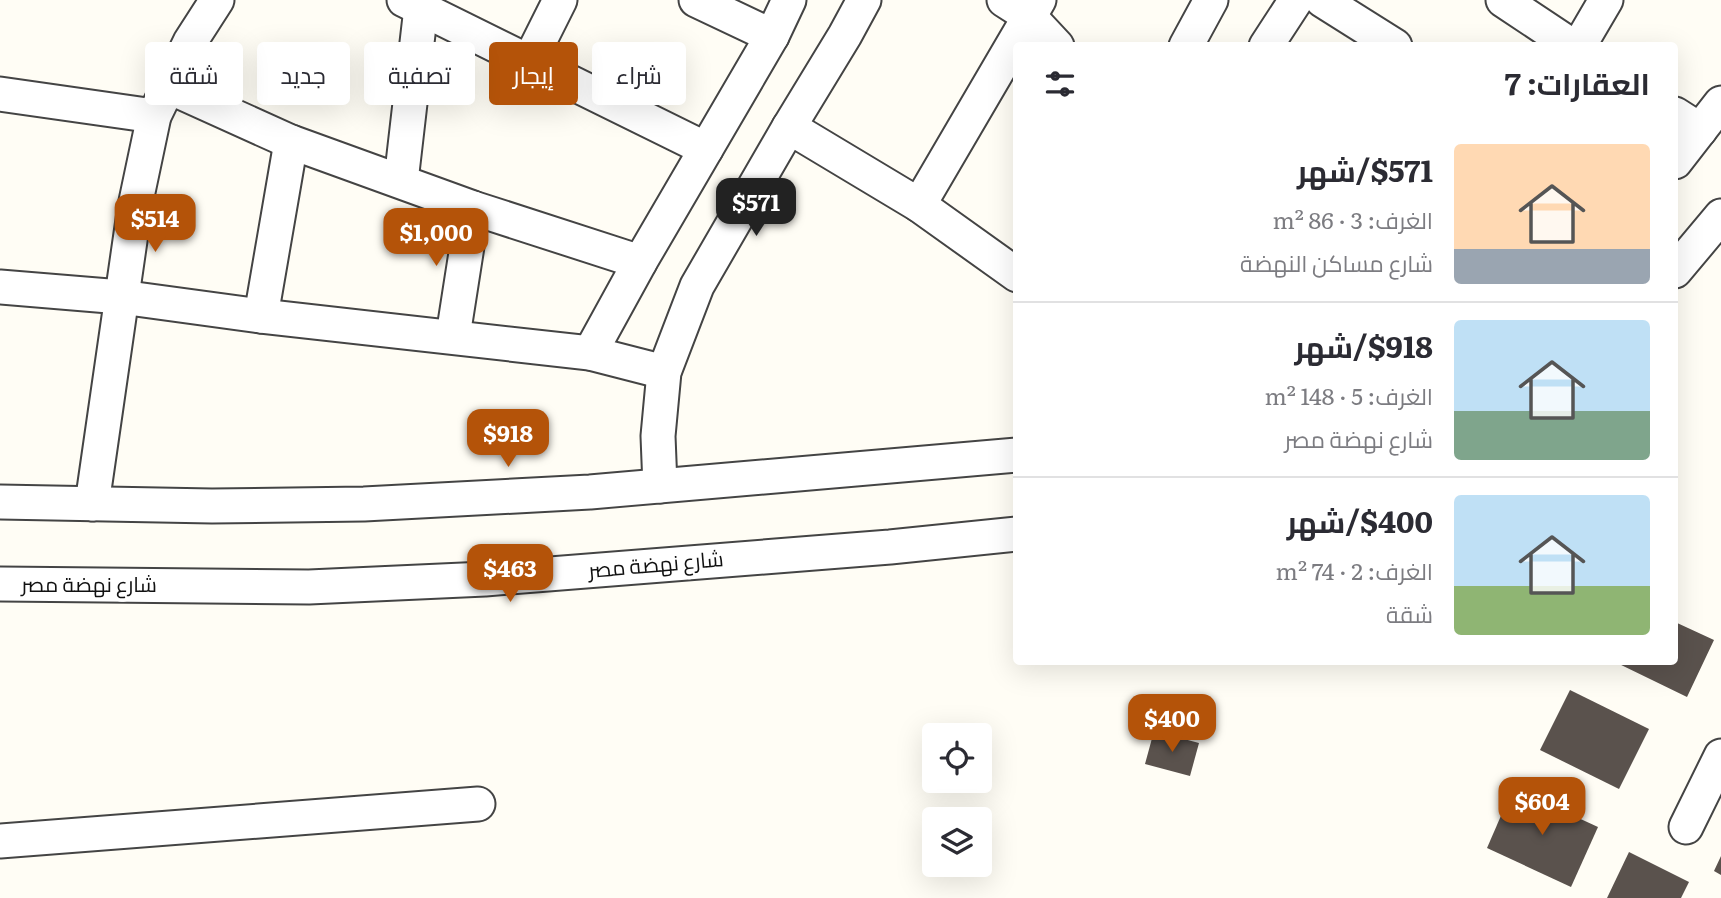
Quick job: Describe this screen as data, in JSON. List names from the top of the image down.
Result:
{
  "streets": {
    "street": ["شارع نهضة مصر"]
  },
  "page": {
    "chip": [
      "شراء",
      "إيجار",
      "تصفية",
      "جديد",
      "شقة"
    ],
    "heading": "العقارات: 7",
    "list": [
      {
        "name": "$571/شهر",
        "note": "الغرف: 3 · 86 m² · شارع مساكن النهضة"
      },
      {
        "name": "$918/شهر",
        "note": "الغرف: 5 · 148 m² · شارع نهضة مصر"
      },
      {
        "name": "$400/شهر",
        "note": "الغرف: 2 · 74 m² · شقة"
      }
    ],
    "price": [
      "$571",
      "$514",
      "$1,000",
      "$918",
      "$463",
      "$400",
      "$604"
    ]
  }
}
